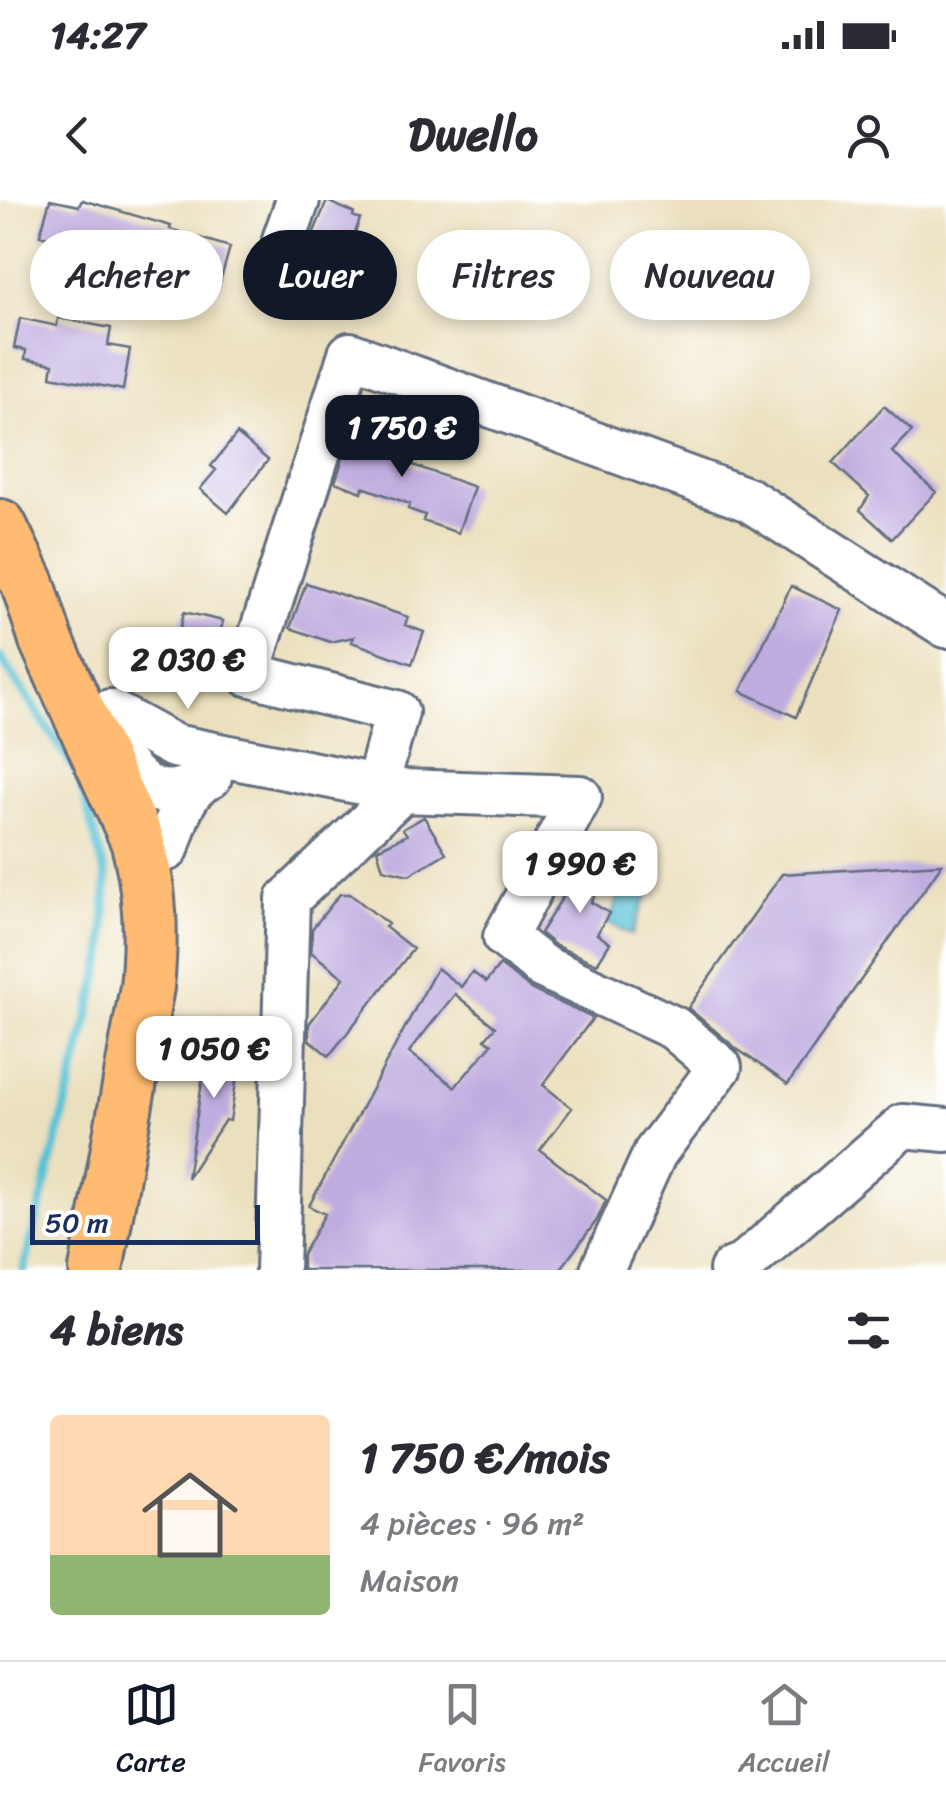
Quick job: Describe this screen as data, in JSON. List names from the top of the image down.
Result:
{
  "scale_bar": "50 m",
  "page": {
    "status": "14:27",
    "header": "Dwello",
    "chip": [
      "Acheter",
      "Louer",
      "Filtres",
      "Nouveau"
    ],
    "price": [
      "1 750 €",
      "2 030 €",
      "1 990 €",
      "1 050 €"
    ],
    "scale": "50 m",
    "heading": "4 biens",
    "list": [
      {
        "name": "1 750 €/mois",
        "note": "4 pièces · 96 m² · Maison"
      }
    ],
    "tabs": ["Carte", "Favoris", "Accueil"]
  }
}
